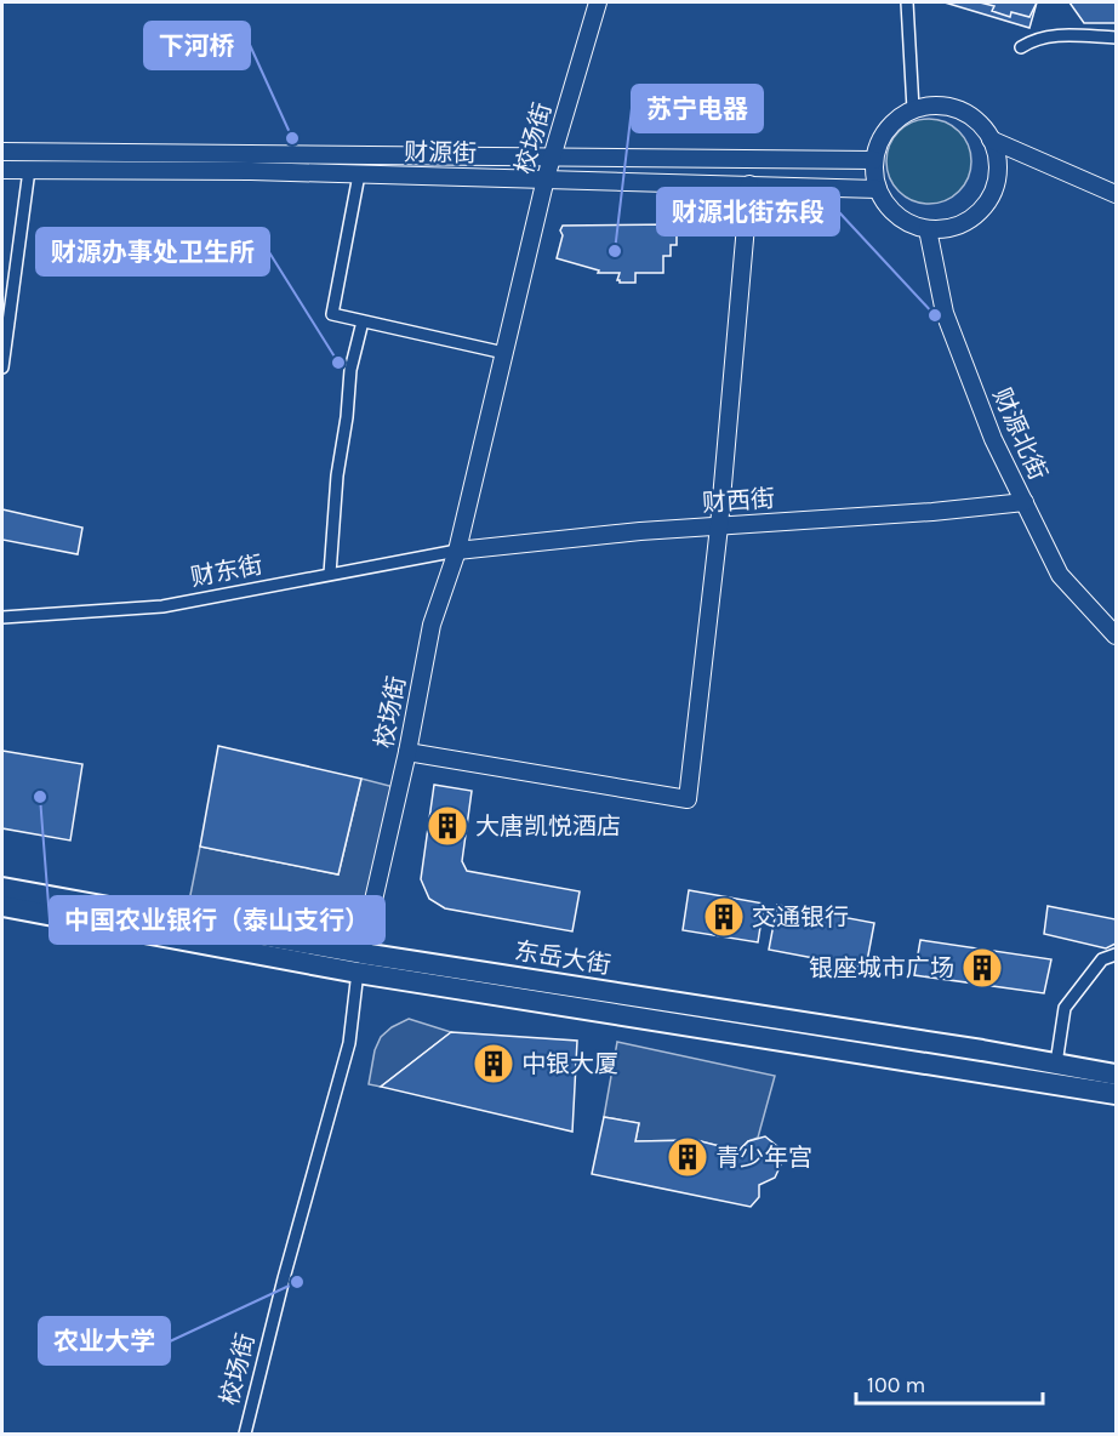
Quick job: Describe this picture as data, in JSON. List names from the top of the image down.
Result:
{
  "streets": {
    "highway": ["东岳大街"],
    "main road": [
      "校场街",
      "财源街",
      "财源北街",
      "财西街"
    ],
    "street": ["财东街"]
  },
  "crossings": [
    ["校场街", "财源街"],
    ["校场街", "财西街"],
    ["校场街", "财东街"],
    ["校场街", "东岳大街"],
    ["财源街", "财源北街"],
    ["财源北街", "财西街"],
    ["财西街", "财东街"]
  ],
  "places": {
    "other": [
      "下河桥",
      "苏宁电器",
      "财源北街东段",
      "财源办事处卫生所",
      "中国农业银行（泰山支行）",
      "农业大学"
    ],
    "building": [
      "大唐凯悦酒店",
      "交通银行",
      "银座城市广场",
      "中银大厦",
      "青少年宫"
    ]
  },
  "scale_bar": "100 m"
}
